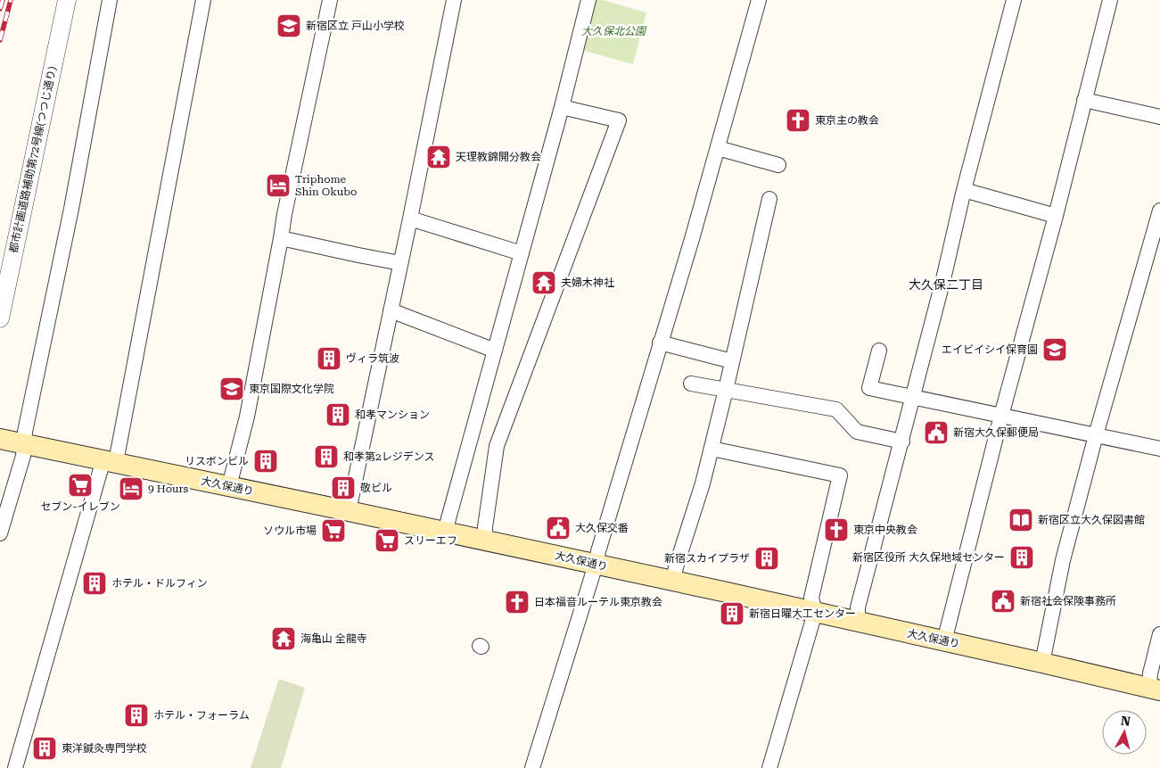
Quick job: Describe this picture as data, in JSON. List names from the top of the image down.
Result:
{
  "streets": {
    "main road": ["大久保通り"],
    "street": ["都市計画道路補助第72号線(つつじ通り)"]
  },
  "districts": ["大久保二丁目"],
  "parks": ["大久保北公園"],
  "places": {
    "school or university": ["新宿区立 戸山小学校", "エイビイシイ保育園", "東京国際文化学院"],
    "church": ["東京主の教会", "東京中央教会", "日本福音ルーテル東京教会"],
    "temple": ["天理教錦開分教会", "夫婦木神社", "海亀山 全龍寺"],
    "hotel": ["Triphome Shin Okubo", "9 Hours"],
    "building": [
      "ヴィラ筑波",
      "和孝マンション",
      "和孝第2レジデンス",
      "リスボンビル",
      "敬ビル",
      "新宿区役所 大久保地域センター",
      "新宿スカイプラザ",
      "ホテル・ドルフィン",
      "新宿日曜大工センター",
      "ホテル・フォーラム",
      "東洋鍼灸専門学校"
    ],
    "public building": ["新宿大久保郵便局", "大久保交番", "新宿社会保険事務所"],
    "supermarket": ["セブン-イレブン", "ソウル市場", "スリーエフ"],
    "library": ["新宿区立大久保図書館"]
  },
  "north": "top"
}
